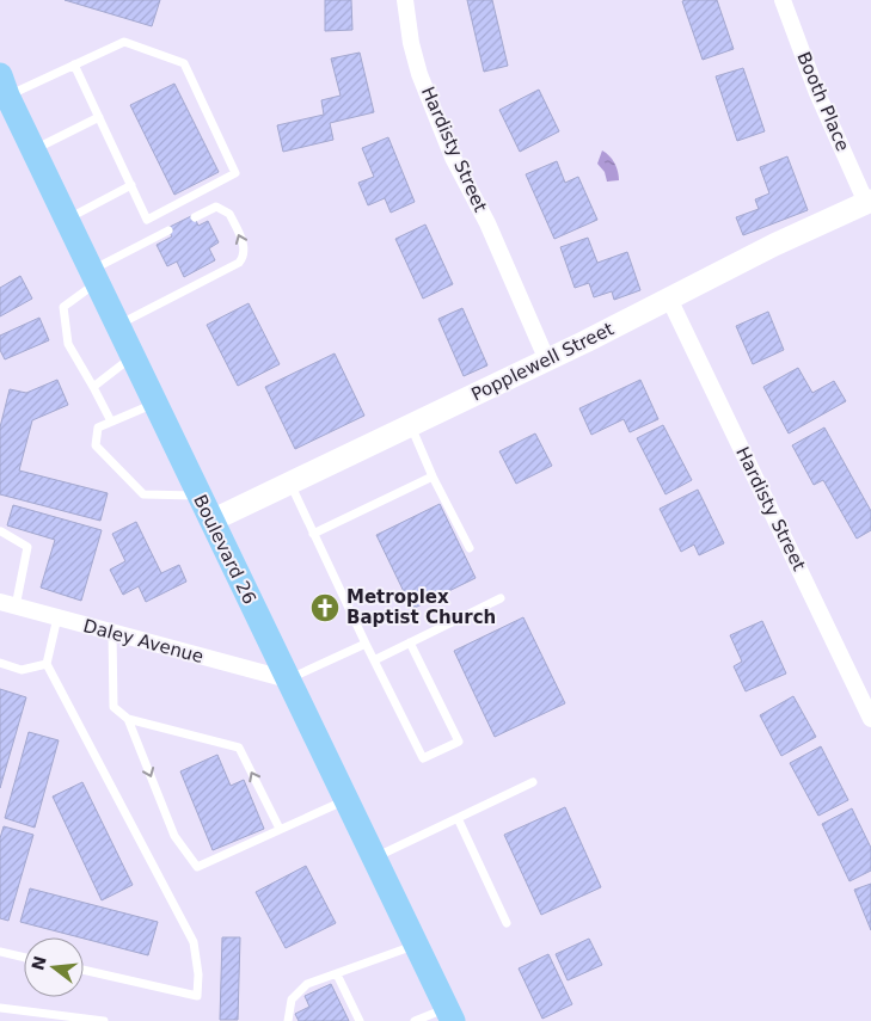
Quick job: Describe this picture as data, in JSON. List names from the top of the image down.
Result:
{
  "streets": {
    "main road": ["Boulevard 26"],
    "street": [
      "Booth Place",
      "Hardisty Street",
      "Popplewell Street",
      "Daley Avenue"
    ]
  },
  "crossings": [
    ["Booth Place", "Popplewell Street"],
    ["Hardisty Street", "Popplewell Street"],
    ["Popplewell Street", "Boulevard 26"],
    ["Boulevard 26", "Daley Avenue"]
  ],
  "places": {
    "church": ["Metroplex Baptist Church"]
  },
  "north": "left"
}
